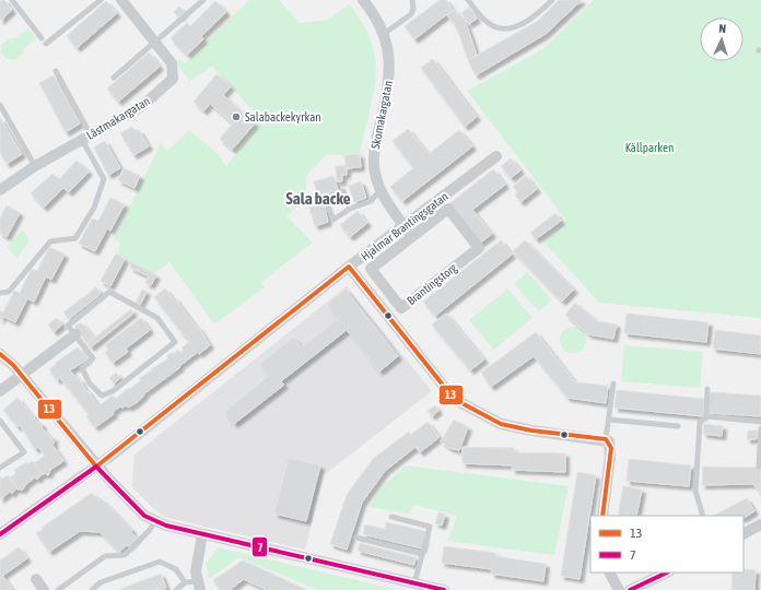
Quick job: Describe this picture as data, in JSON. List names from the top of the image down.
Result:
{
  "streets": {
    "street": [
      "Skomakargatan",
      "Lästmakargatan",
      "Hjalmar Brantingsgatan",
      "Brantingstorg"
    ]
  },
  "crossings": [
    ["Skomakargatan", "Hjalmar Brantingsgatan"],
    ["Skomakargatan", "Brantingstorg"]
  ],
  "districts": ["Sala backe"],
  "parks": ["Källparken"],
  "places": ["Salabackekyrkan"],
  "lines": ["transit line 13", "transit line 7"],
  "legend": ["13", "7"],
  "north": "top"
}
